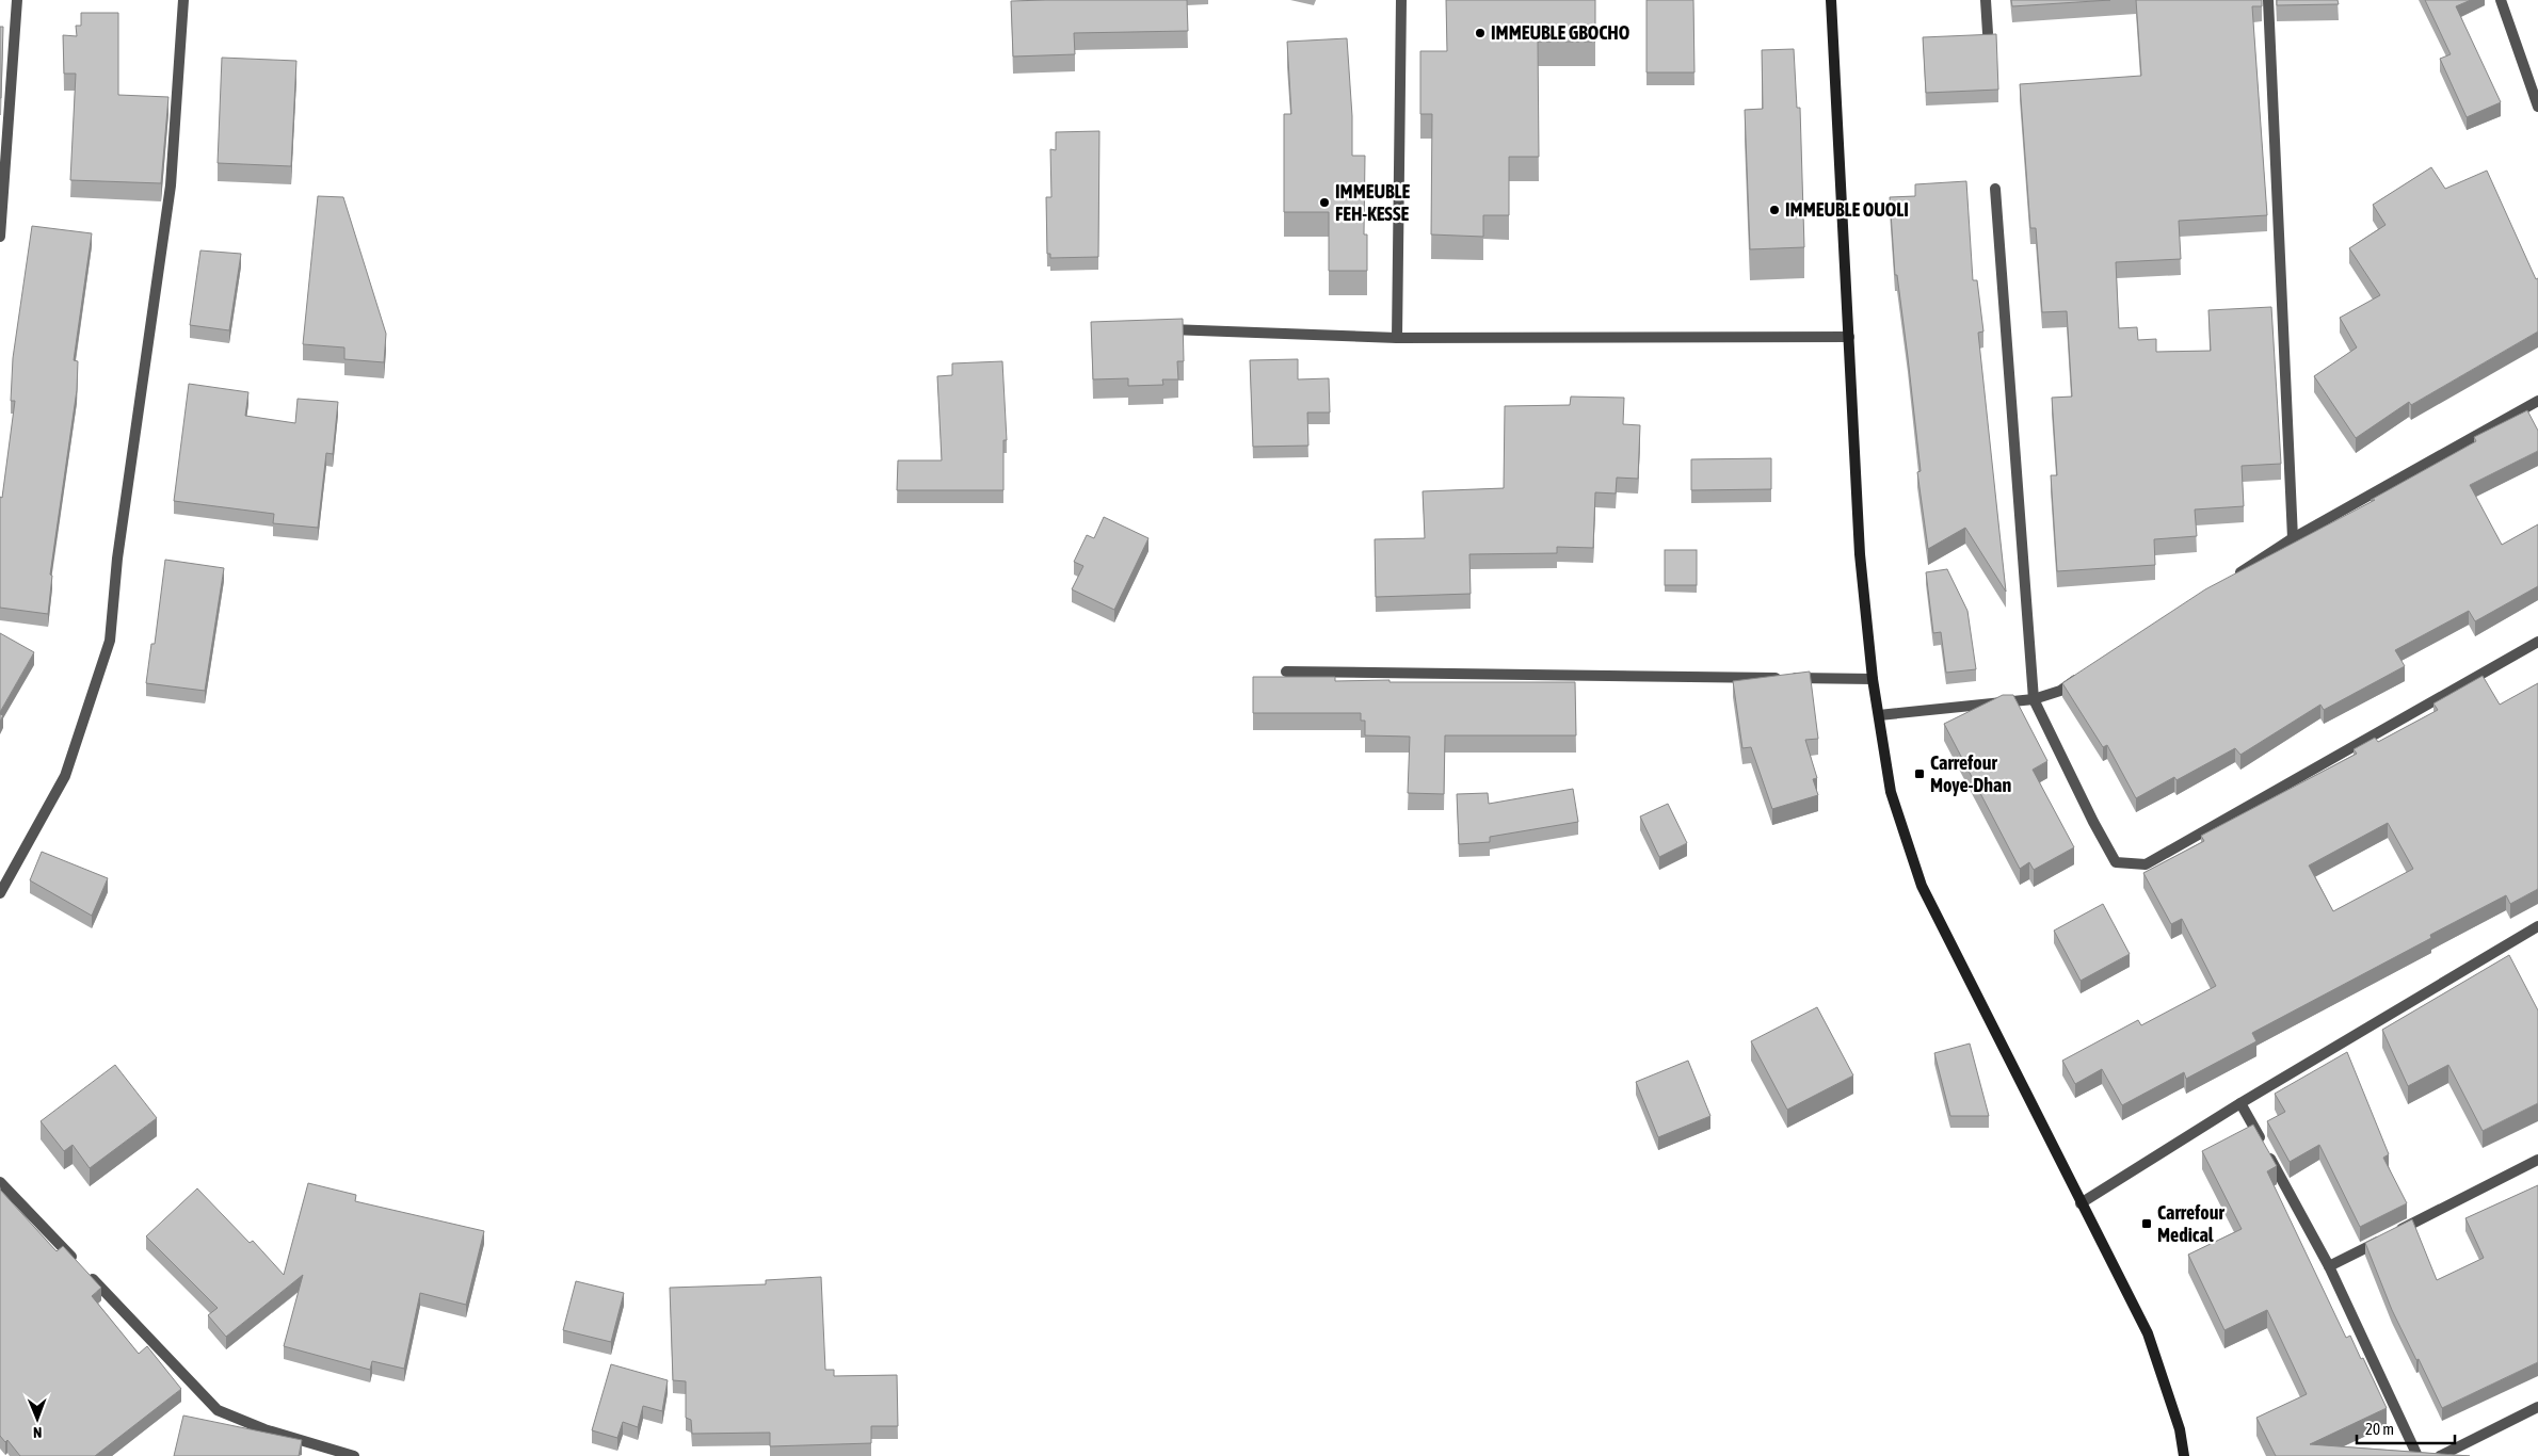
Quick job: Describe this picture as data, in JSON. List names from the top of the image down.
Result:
{
  "places": {
    "other": ["IMMEUBLE GBOCHO", "IMMEUBLE FEH-KESSE", "IMMEUBLE OUOLI"],
    "transit": ["Carrefour Moye-Dhan", "Carrefour Medical"]
  },
  "scale_bar": "20 m",
  "north": "bottom"
}
